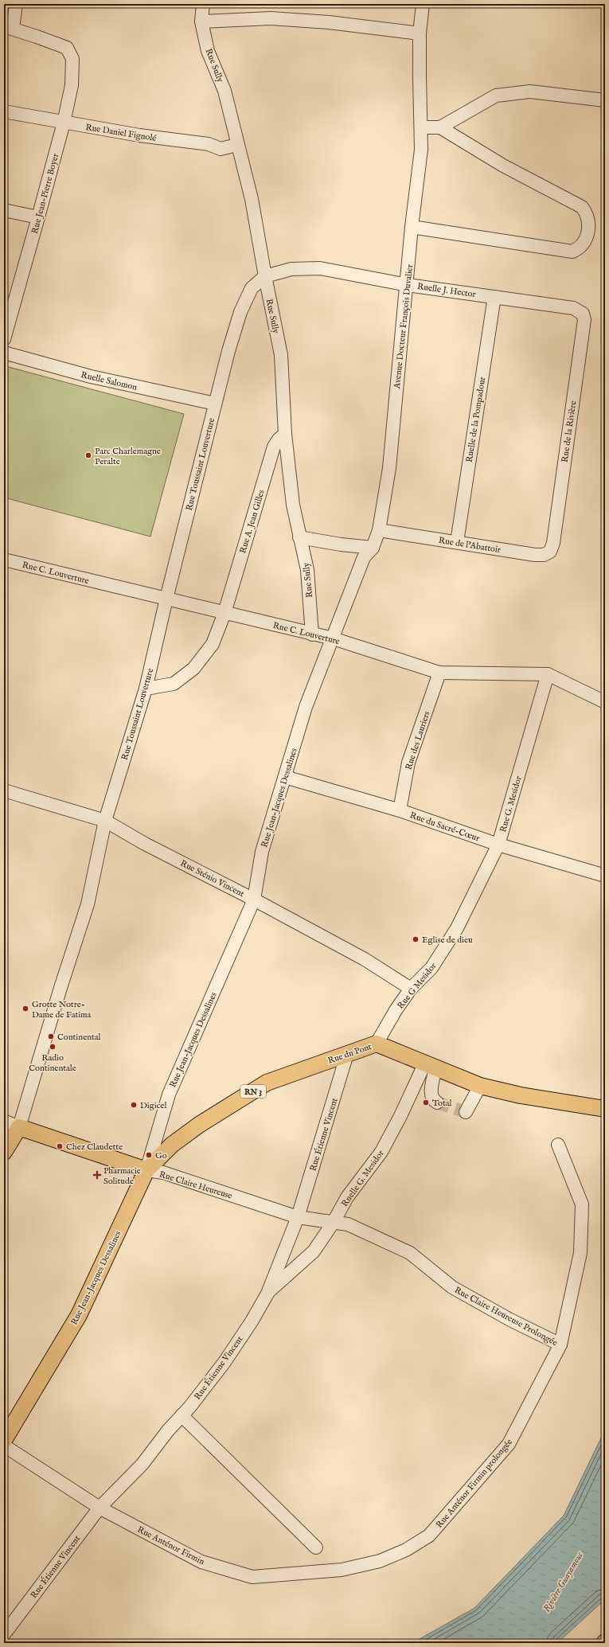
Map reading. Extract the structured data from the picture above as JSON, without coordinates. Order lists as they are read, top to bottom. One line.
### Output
{"streets":{"main road":["Rue Toussaint Louverture","Rue Jean-Jacques Dessalines","Rue du Pont","RN 3","Rue Claire Heureuse"],"street":["Rue Sully","Rue Daniel Fignolé","Rue Jean-Pierre Boyer","Ruelle J. Hector","Avenue Docteur François Duvalier","Ruelle Salomon","Ruelle de la Pompadour","Rue de la Rivière","Rue A. Jean Gilles","Rue de l'Abattoir","Rue C. Louverture","Rue des Lauriers","Rue G. Mesidor","Rue du Sacré-Cœur","Rue Sténio Vincent","Rue G Mesidor","Rue Étienne Vincent","Ruelle G. Mesidor","Rue Claire Heureuse Prolongée","Rue Anténor Firmin prolongée","Rue Anténor Firmin"]},"crossings":[["Rue Sully","Rue Daniel Fignolé"],["Rue Sully","Ruelle J. Hector"],["Rue Sully","Rue Toussaint Louverture"],["Rue Sully","Rue A. Jean Gilles"],["Rue Sully","Rue C. Louverture"],["Rue Daniel Fignolé","Rue Jean-Pierre Boyer"],["Ruelle J. Hector","Avenue Docteur François Duvalier"],["Ruelle J. Hector","Ruelle de la Pompadour"],["Ruelle J. Hector","Rue de la Rivière"],["Ruelle J. Hector","Rue Toussaint Louverture"],["Avenue Docteur François Duvalier","Rue de l'Abattoir"],["Avenue Docteur François Duvalier","Rue C. Louverture"],["Avenue Docteur François Duvalier","Rue Jean-Jacques Dessalines"],["Ruelle Salomon","Rue Toussaint Louverture"],["Ruelle de la Pompadour","Rue de l'Abattoir"],["Rue de la Rivière","Rue de l'Abattoir"],["Rue Toussaint Louverture","Rue A. Jean Gilles"],["Rue Toussaint Louverture","Rue C. Louverture"],["Rue Toussaint Louverture","Rue Sténio Vincent"],["Rue Toussaint Louverture","Rue Claire Heureuse"],["Rue A. Jean Gilles","Rue C. Louverture"],["Rue C. Louverture","Rue des Lauriers"],["Rue C. Louverture","Rue Jean-Jacques Dessalines"],["Rue C. Louverture","Rue G. Mesidor"],["Rue des Lauriers","Rue du Sacré-Cœur"],["Rue Jean-Jacques Dessalines","Rue du Sacré-Cœur"],["Rue Jean-Jacques Dessalines","Rue Sténio Vincent"],["Rue Jean-Jacques Dessalines","Rue du Pont"],["Rue Jean-Jacques Dessalines","Rue Claire Heureuse"],["Rue G. Mesidor","Rue du Sacré-Cœur"],["Rue G. Mesidor","Rue G Mesidor"],["Rue Sténio Vincent","Rue G Mesidor"],["Rue G Mesidor","Rue du Pont"],["Rue du Pont","Rue Étienne Vincent"],["Rue du Pont","Ruelle G. Mesidor"],["Rue du Pont","Rue Claire Heureuse"],["Rue Étienne Vincent","Ruelle G. Mesidor"],["Rue Étienne Vincent","Rue Claire Heureuse"],["Rue Étienne Vincent","Rue Claire Heureuse Prolongée"],["Rue Étienne Vincent","Rue Anténor Firmin"],["Ruelle G. Mesidor","Rue Claire Heureuse Prolongée"],["Rue Claire Heureuse","Rue Claire Heureuse Prolongée"],["Rue Claire Heureuse Prolongée","Rue Anténor Firmin prolongée"],["Rue Anténor Firmin prolongée","Rue Anténor Firmin"]],"water":["Rivière Guayamouc"],"places":{"other":["Parc Charlemagne Peralte","Eglise de dieu","Grotte Notre- Dame de Fatima","Continental","Radio Continentale","Total","Digicel","Chez Claudette","Go"],"health":["Pharmacie Solitude"]}}
